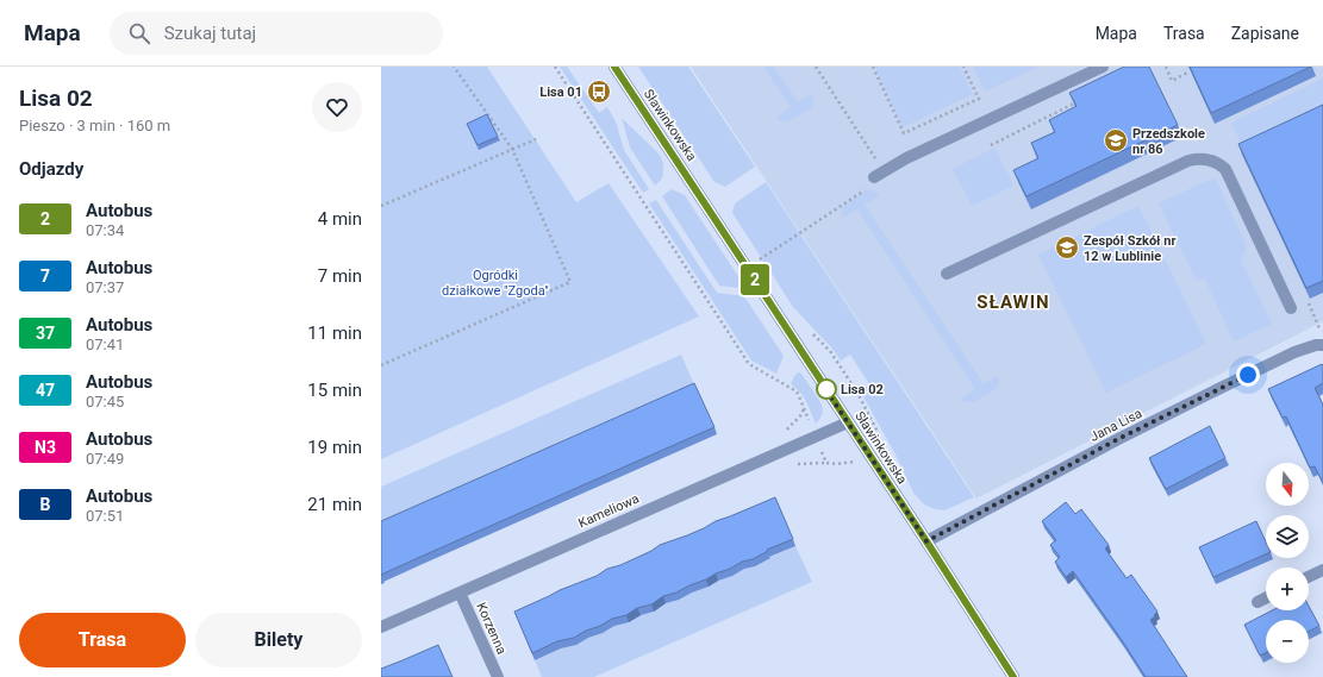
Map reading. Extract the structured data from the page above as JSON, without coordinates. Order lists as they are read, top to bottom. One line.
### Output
{"streets":{"street":["Sławinkowska","Jana Lisa","Kameliowa","Korzenna"]},"crossings":[["Sławinkowska","Jana Lisa"],["Sławinkowska","Kameliowa"],["Kameliowa","Korzenna"]],"districts":["SŁAWIN"],"parks":["Ogródki działkowe \"Zgoda\""],"places":{"bus stop":["Lisa 01"],"school or university":["Przedszkole nr 86","Zespół Szkół nr 12 w Lublinie"],"other":["Lisa 02"]},"lines":["bus line 2"],"north":"bottom","page":{"header":"Mapa","search":"Szukaj tutaj","nav":["Mapa","Trasa","Zapisane"],"heading":[["Lisa 02","Pieszo · 3 min · 160 m"],"Odjazdy"],"on_map":"2","list":[{"mark":"2","name":"Autobus","note":"07:34","value":"4 min"},{"mark":"7","name":"Autobus","note":"07:37","value":"7 min"},{"mark":"37","name":"Autobus","note":"07:41","value":"11 min"},{"mark":"47","name":"Autobus","note":"07:45","value":"15 min"},{"mark":"N3","name":"Autobus","note":"07:49","value":"19 min"},{"mark":"B","name":"Autobus","note":"07:51","value":"21 min"}],"map_buttons":["+","−"],"buttons":["Trasa","Bilety"]}}
